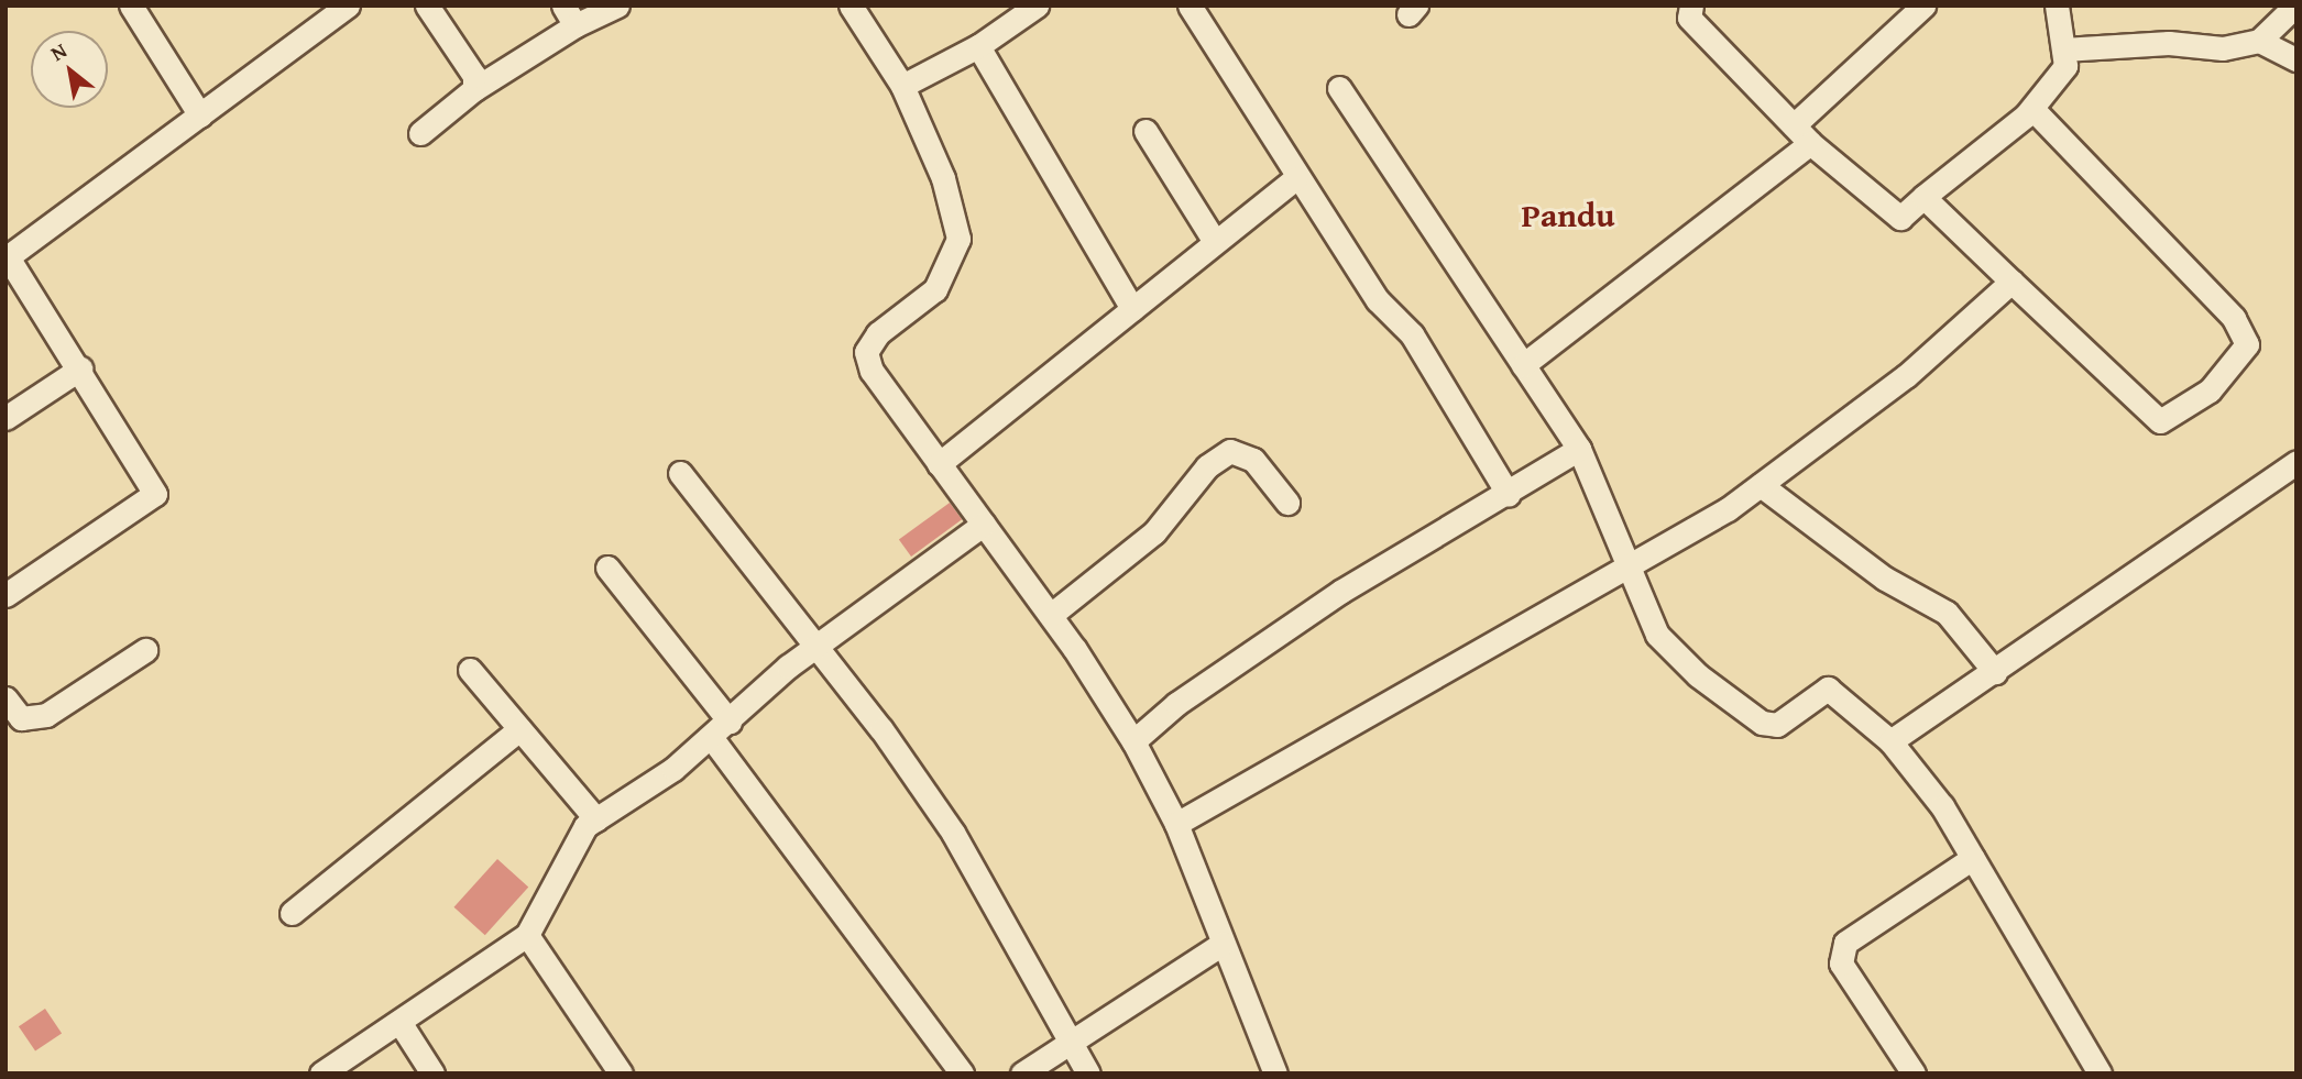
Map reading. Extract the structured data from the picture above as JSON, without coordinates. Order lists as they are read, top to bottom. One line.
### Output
{"districts":["Pandu"],"north":"top left"}
